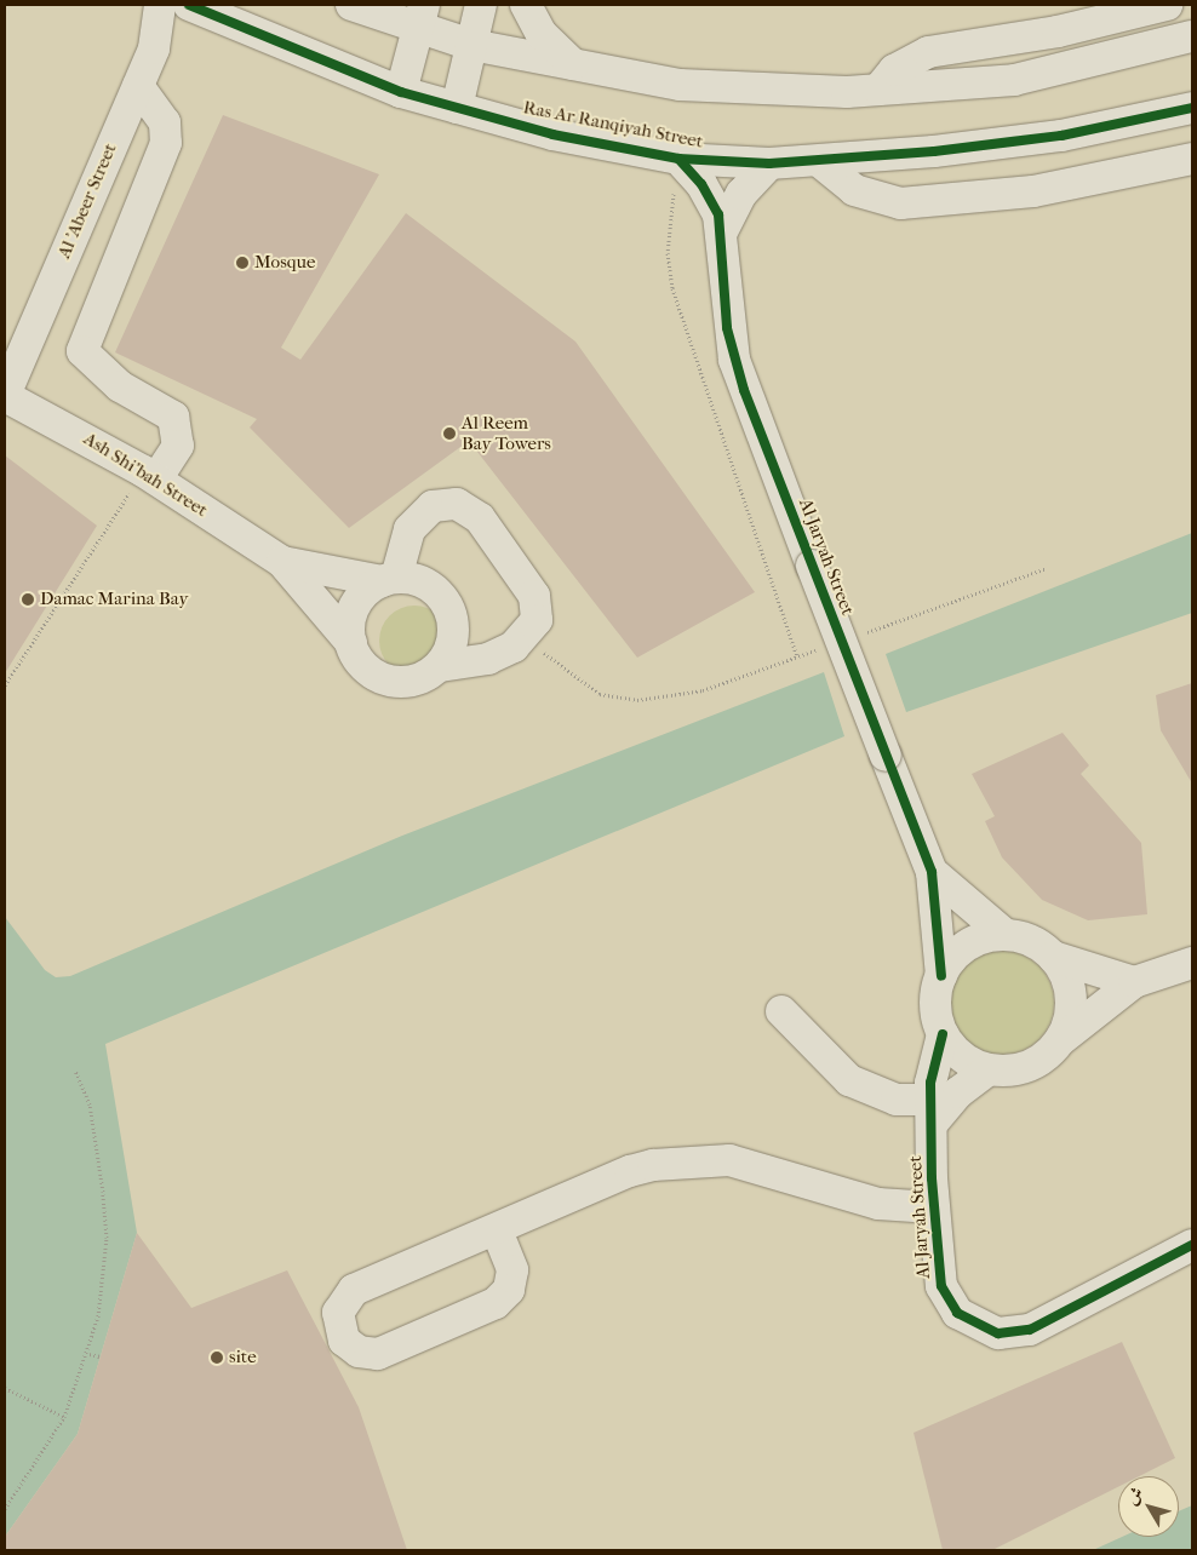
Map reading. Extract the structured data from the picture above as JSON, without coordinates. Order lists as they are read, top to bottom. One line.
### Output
{"streets":{"street":["Ras Ar Ranqiyah Street","Al 'Abeer Street","Ash Shi'bah Street","Al Jaryah Street"]},"crossings":[["Ras Ar Ranqiyah Street","Al Jaryah Street"],["Al 'Abeer Street","Ash Shi'bah Street"]],"places":["Mosque","Al Reem Bay Towers","Damac Marina Bay","site"],"north":"top left"}
